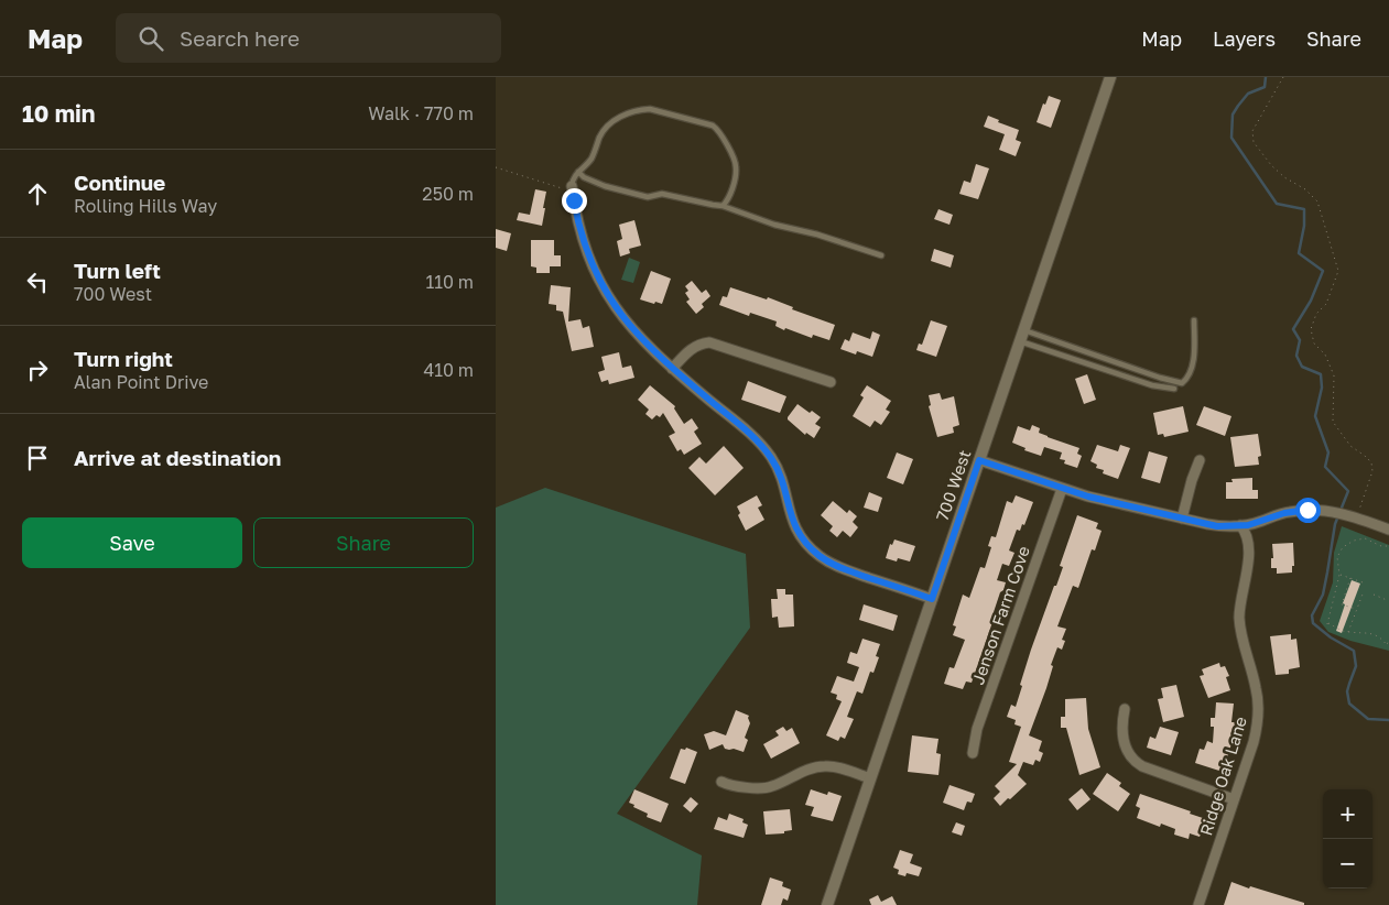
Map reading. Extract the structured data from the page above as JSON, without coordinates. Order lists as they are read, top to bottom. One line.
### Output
{"streets":{"street":["700 West","Jenson Farm Cove","Ridge Oak Lane"]},"page":{"header":"Map","search":"Search here","nav":["Map","Layers","Share"],"heading":["10 min","Walk · 770 m"],"list":[["Continue","Rolling Hills Way","250 m"],["Turn left","700 West","110 m"],["Turn right","Alan Point Drive","410 m"],"Arrive at destination"],"buttons":["Save","Share"],"map_buttons":["+","−"]}}
